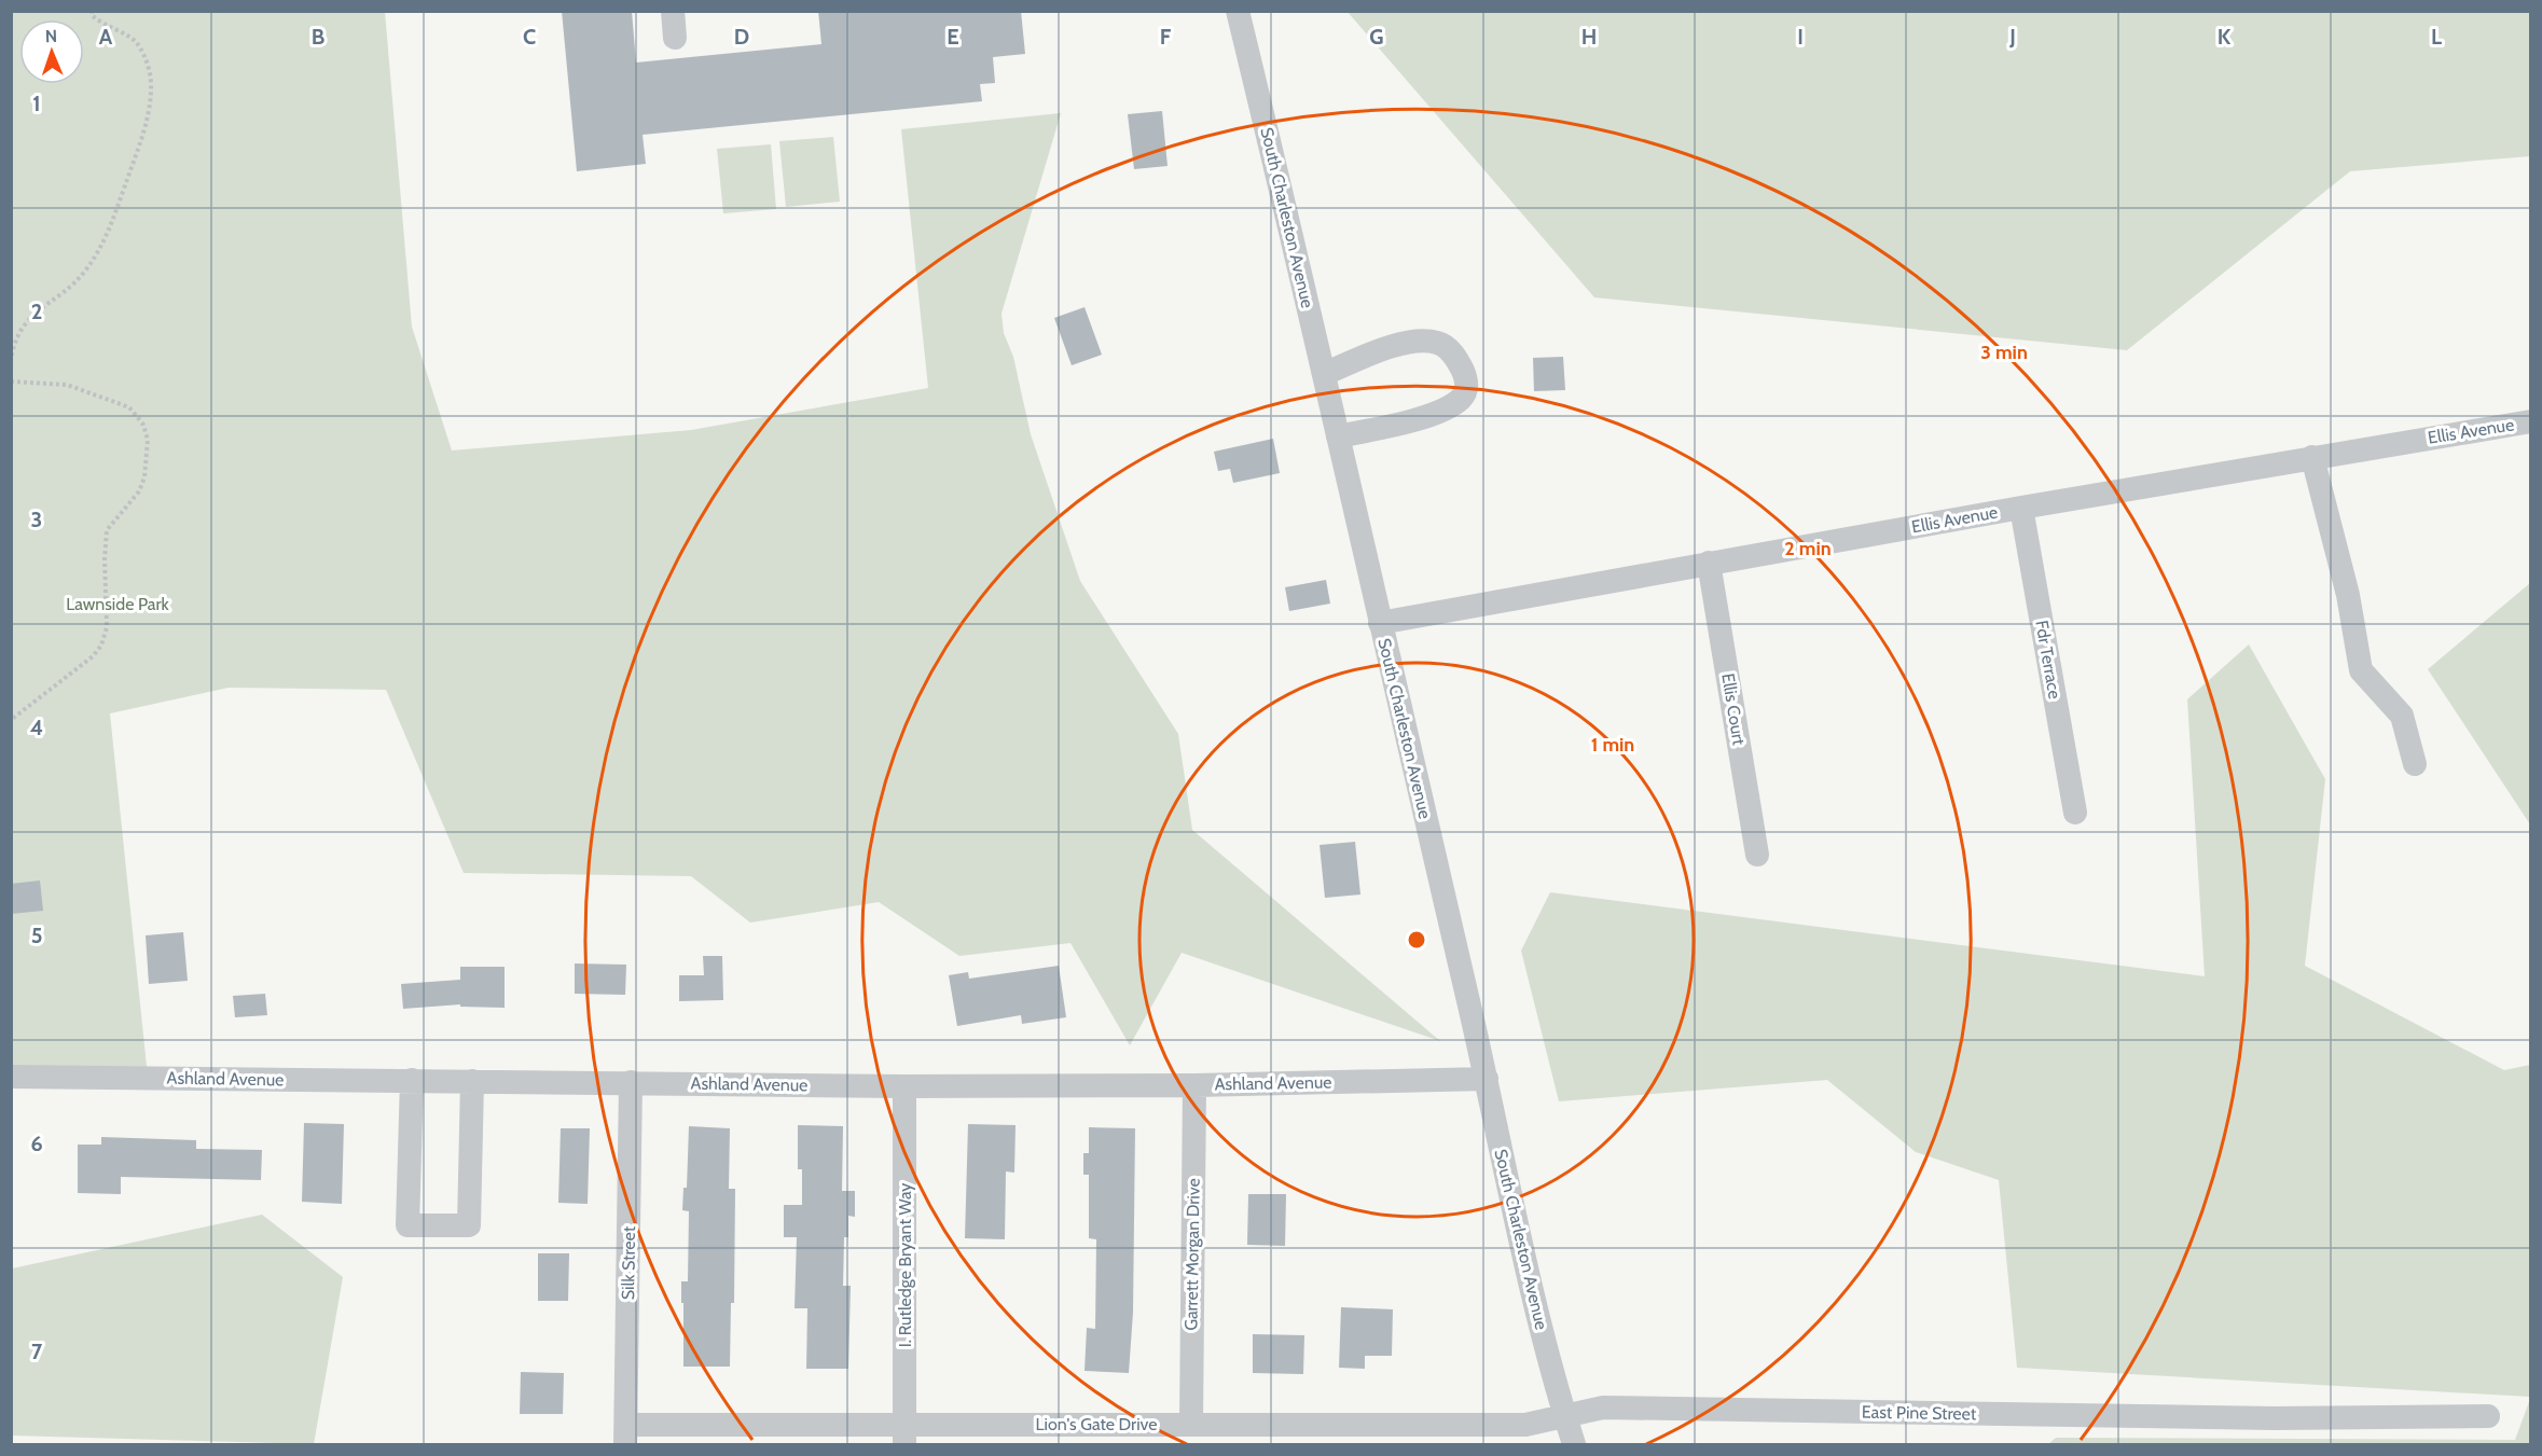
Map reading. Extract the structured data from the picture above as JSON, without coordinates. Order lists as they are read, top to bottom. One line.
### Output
{"streets":{"street":["South Charleston Avenue","Ellis Avenue","Fdr Terrace","Ellis Court","Ashland Avenue","Garrett Morgan Drive","Silk Street","I. Rutledge Bryant Way","East Pine Street","Lion's Gate Drive"]},"crossings":[["South Charleston Avenue","Ellis Avenue"],["South Charleston Avenue","Ashland Avenue"],["South Charleston Avenue","East Pine Street"],["South Charleston Avenue","Lion's Gate Drive"],["Ellis Avenue","Fdr Terrace"],["Ellis Avenue","Ellis Court"],["Ashland Avenue","Garrett Morgan Drive"],["Ashland Avenue","Silk Street"],["Ashland Avenue","I. Rutledge Bryant Way"],["Garrett Morgan Drive","Lion's Gate Drive"],["Silk Street","Lion's Gate Drive"],["I. Rutledge Bryant Way","Lion's Gate Drive"],["East Pine Street","Lion's Gate Drive"]],"parks":["Lawnside Park"],"north":"top","grid":{"columns":["A","B","C","D","E","F","G","H","I","J","K","L"],"rows":["1","2","3","4","5","6","7"]},"rings":["3 min","2 min","1 min"]}
